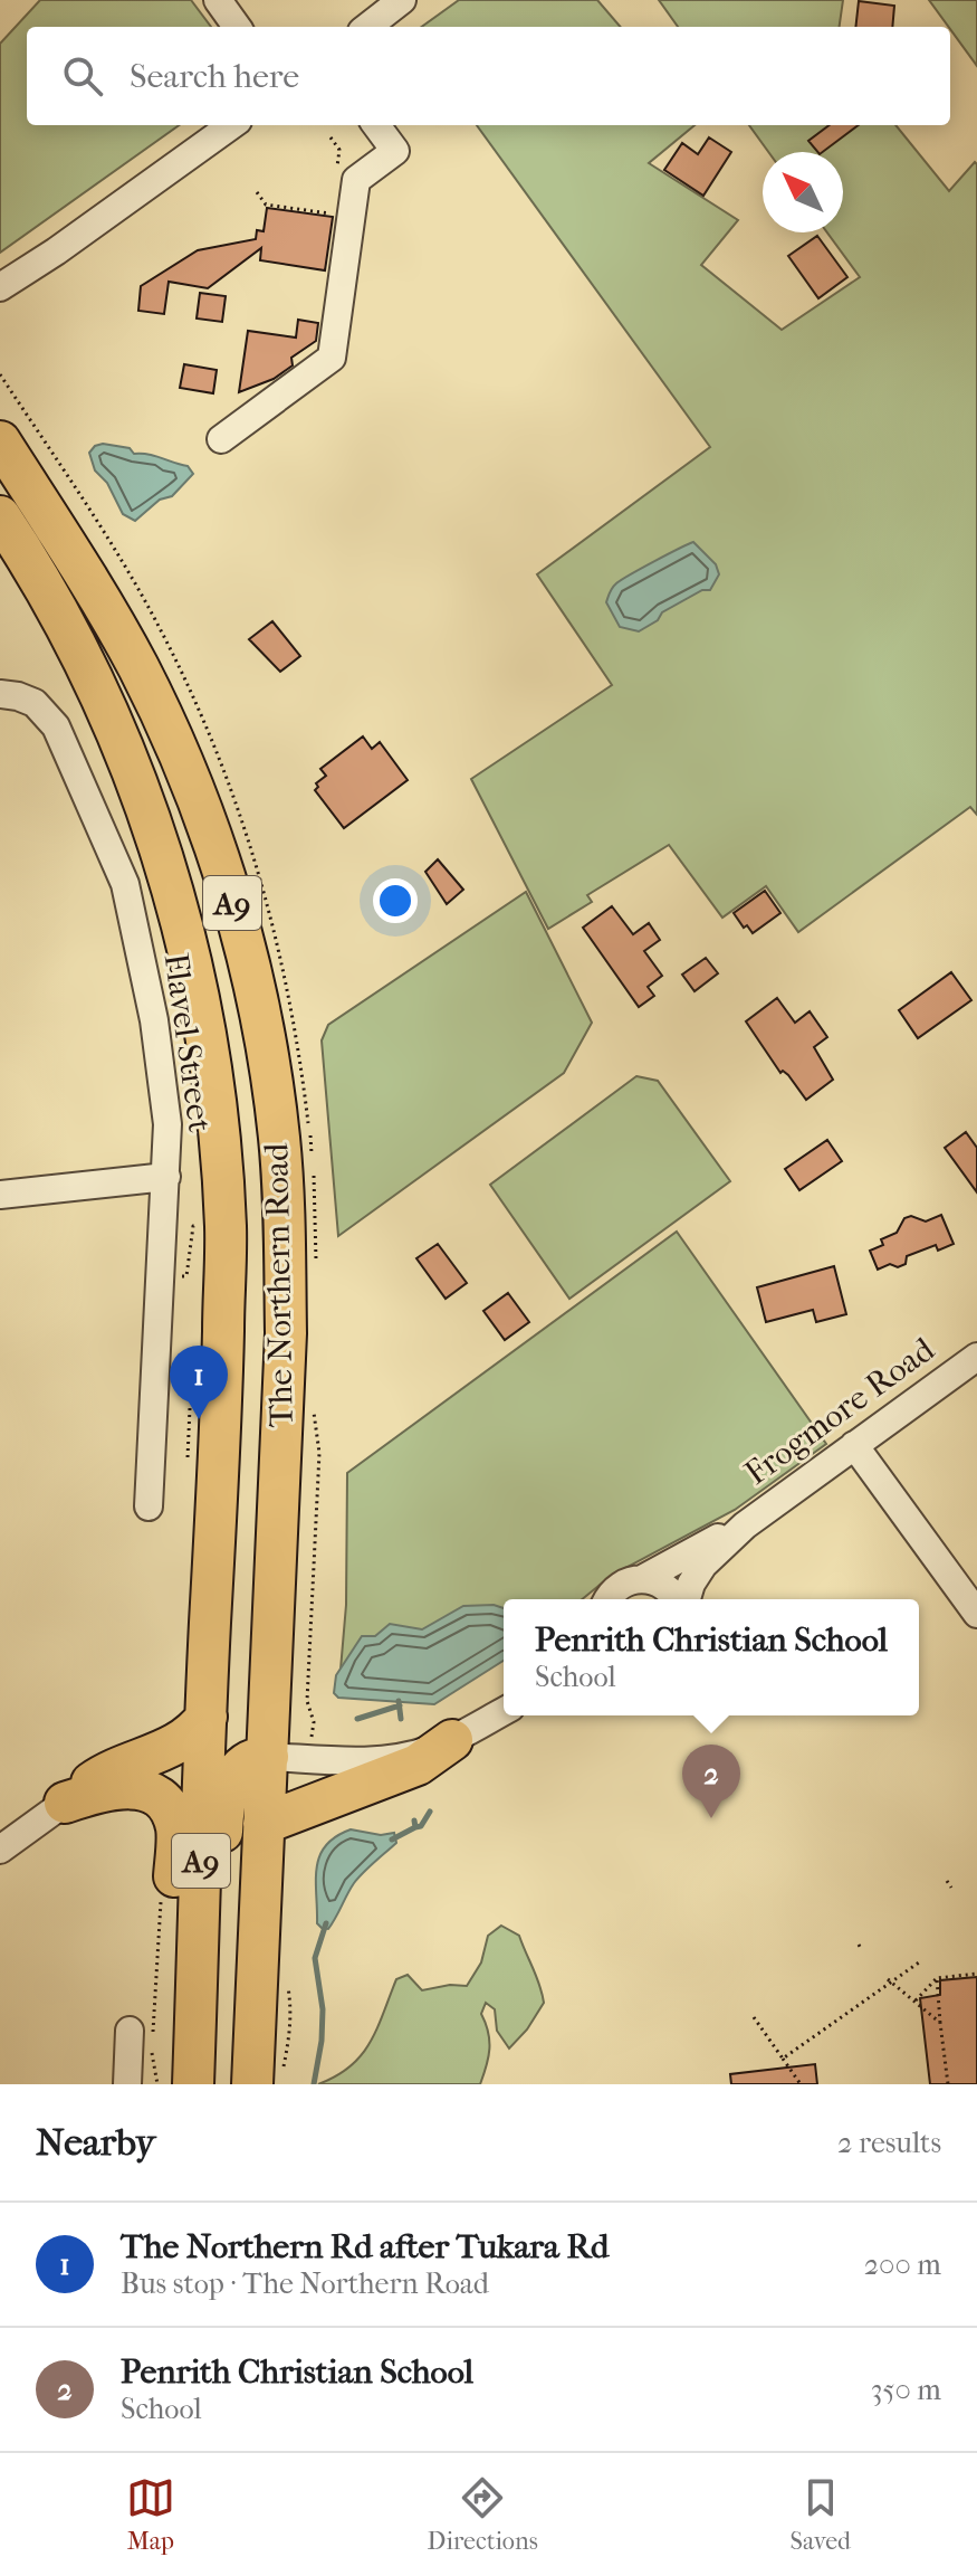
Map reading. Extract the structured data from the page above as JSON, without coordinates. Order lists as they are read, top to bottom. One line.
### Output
{"streets":{"highway":["A9","The Northern Road"],"street":["Flavel Street","Frogmore Road"]},"north":"top left","page":{"search":"Search here","pins":["1","2"],"popup":["Penrith Christian School","School"],"heading":["Nearby","2 results"],"list":[{"mark":"1","name":"The Northern Rd after Tukara Rd","note":"Bus stop · The Northern Road","value":"200 m"},{"mark":"2","name":"Penrith Christian School","note":"School","value":"350 m"}],"nav":["Map","Directions","Saved"]}}
